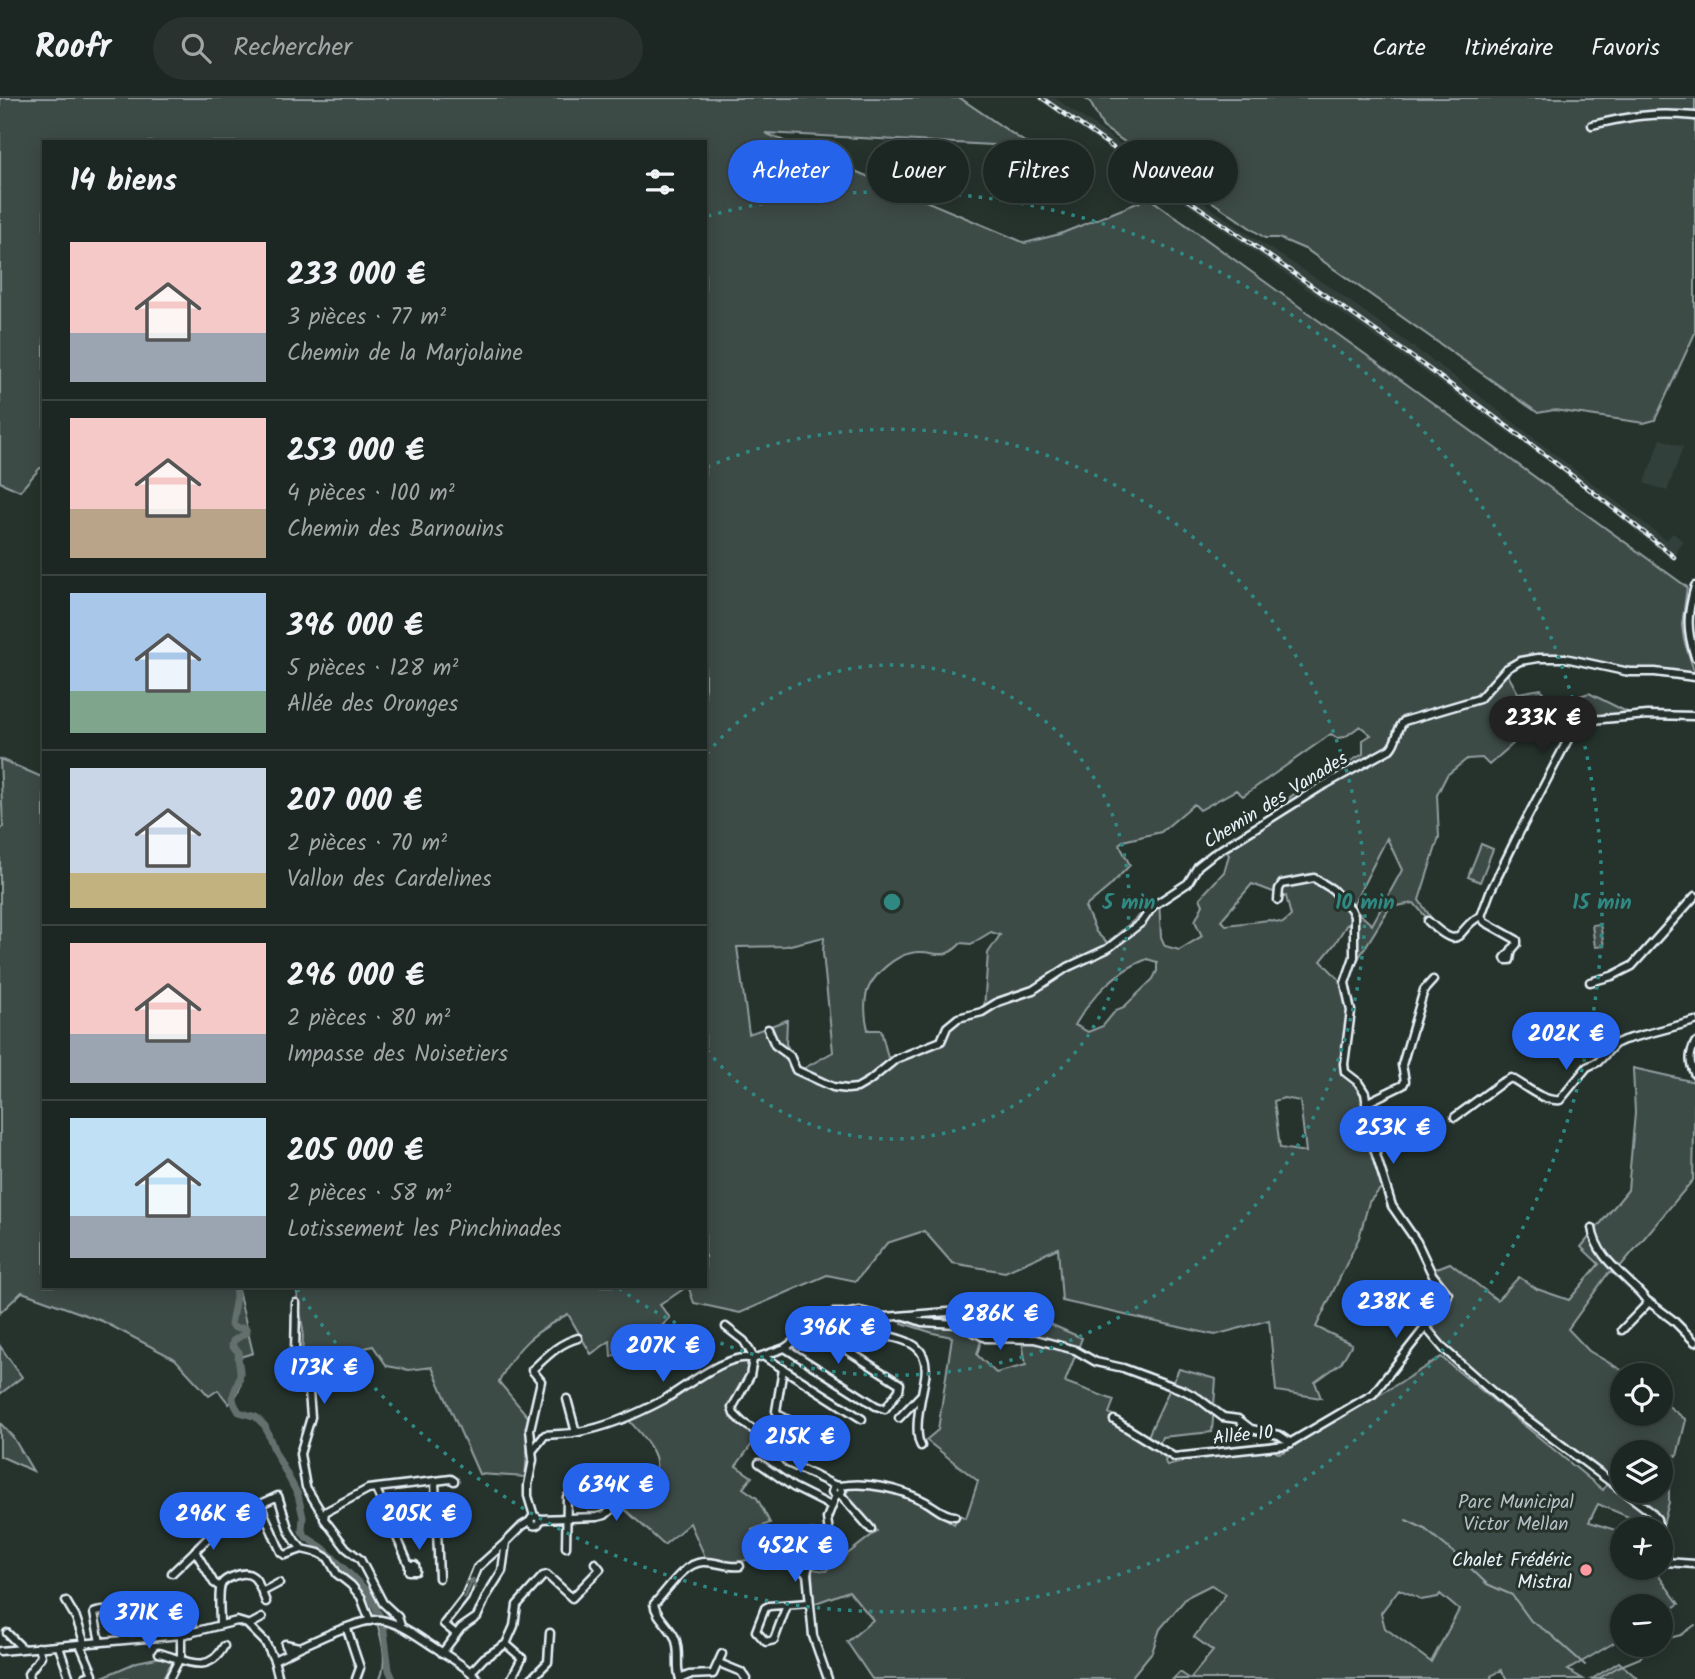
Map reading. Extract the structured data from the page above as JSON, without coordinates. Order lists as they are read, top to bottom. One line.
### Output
{"streets":{"street":["Chemin des Vanades","Allée 10"]},"parks":["Parc Municipal Victor Mellan"],"places":["Chalet Frédéric Mistral"],"page":{"header":"Roofr","search":"Rechercher","nav":["Carte","Itinéraire","Favoris"],"chip":["Acheter","Louer","Filtres","Nouveau"],"heading":"14 biens","list":[{"name":"233 000 €","note":"3 pièces · 77 m² · Chemin de la Marjolaine"},{"name":"253 000 €","note":"4 pièces · 100 m² · Chemin des Barnouins"},{"name":"396 000 €","note":"5 pièces · 128 m² · Allée des Oronges"},{"name":"207 000 €","note":"2 pièces · 70 m² · Vallon des Cardelines"},{"name":"296 000 €","note":"2 pièces · 80 m² · Impasse des Noisetiers"},{"name":"205 000 €","note":"2 pièces · 58 m² · Lotissement les Pinchinades"}],"price":["233K €","202K €","253K €","238K €","286K €","396K €","207K €","173K €","215K €","634K €","296K €","205K €","452K €","371K €"],"map_buttons":["+","−"]},"rings":["5 min","10 min","15 min"]}
